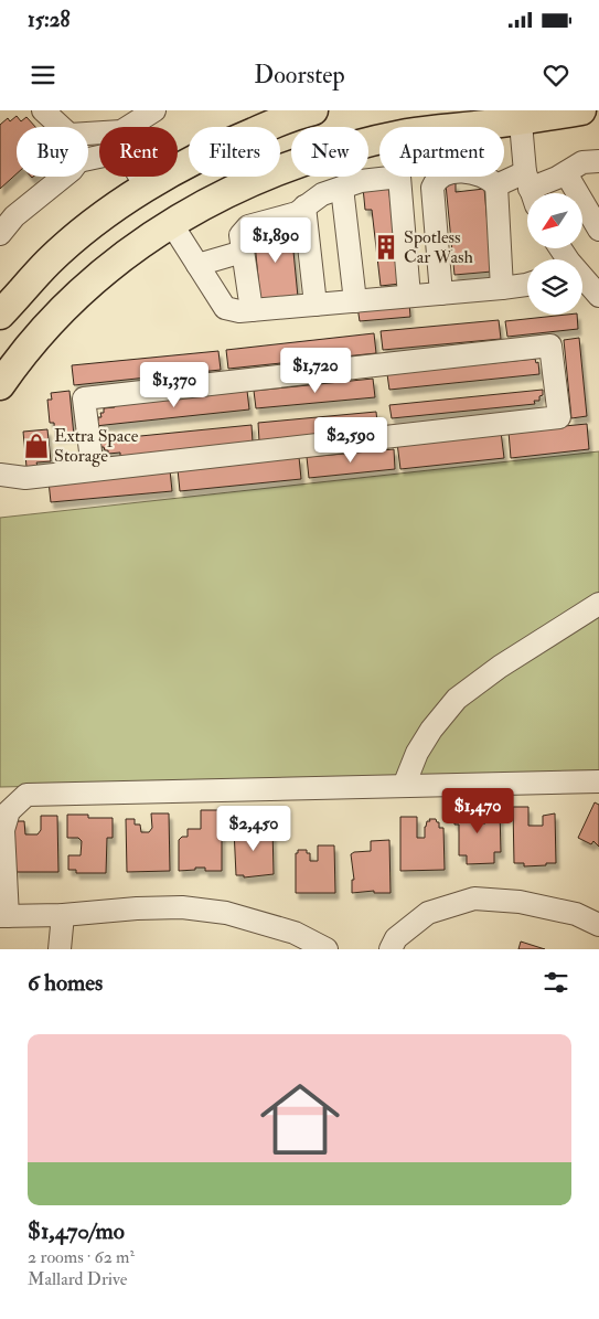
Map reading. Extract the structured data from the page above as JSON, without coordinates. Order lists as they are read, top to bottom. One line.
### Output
{"places":{"building":["Spotless Car Wash"],"shop":["Extra Space Storage"]},"north":"bottom left","page":{"status":"15:28","header":"Doorstep","chip":["Buy","Rent","Filters","New","Apartment"],"price":["$1,890","$1,720","$1,370","$2,590","$1,470","$2,450"],"heading":"6 homes","list":[{"name":"$1,470/mo","note":"2 rooms · 62 m² · Mallard Drive"}]}}
